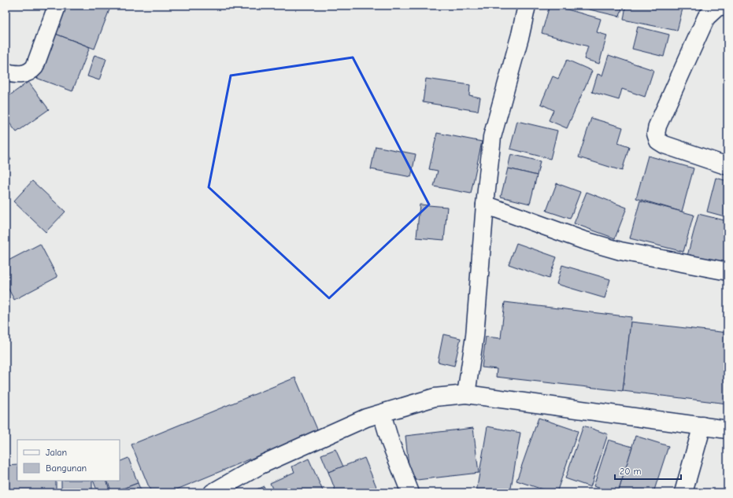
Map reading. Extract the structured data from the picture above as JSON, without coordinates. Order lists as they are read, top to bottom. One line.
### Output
{"legend":["Jalan","Bangunan"],"scale_bar":"20 m"}
